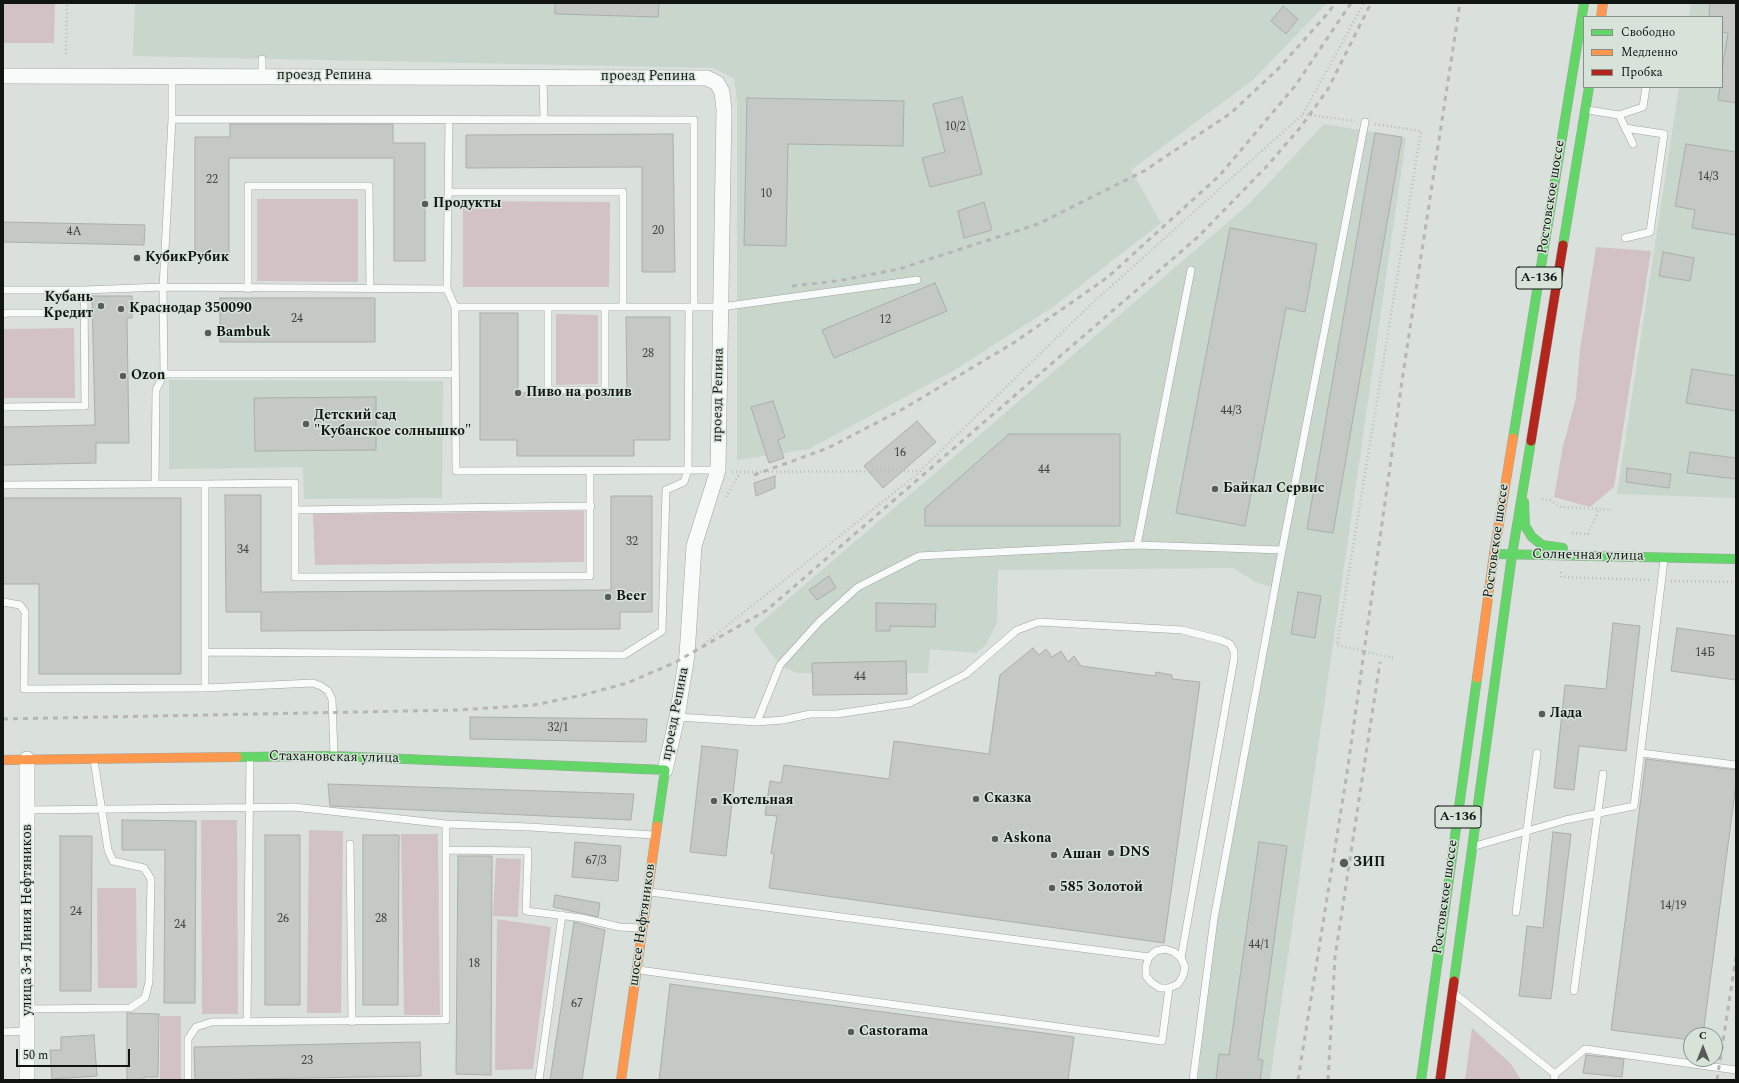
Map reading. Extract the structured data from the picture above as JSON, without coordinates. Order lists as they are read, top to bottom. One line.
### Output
{"streets":{"main road":["Ростовское шоссе","А-136","Солнечная улица","Стахановская улица","шоссе Нефтяников"],"street":["проезд Репина","улица 3-я Линия Нефтяников"]},"crossings":[["проезд Репина","Стахановская улица"],["проезд Репина","шоссе Нефтяников"],["Ростовское шоссе","Солнечная улица"],["Стахановская улица","улица 3-я Линия Нефтяников"],["Стахановская улица","шоссе Нефтяников"]],"places":["Продукты","КубикРубик","Кубань Кредит","Краснодар 350090","Bambuk","Ozon","Пиво на розлив","Детский сад \"Кубанское солнышко\"","Байкал Сервис","Beer","Лада","Сказка","Котельная","Askona","DNS","Ашан","ЗИП","585 Золотой","Castorama"],"house_numbers":["10/2","14/3","22","10","20","4А","24","12","28","44/3","16","44","32","34","14Б","44","32/1","67/3","14/19","24","26","28","24","44/1","18","67","23"],"legend":["Свободно","Медленно","Пробка"],"scale_bar":"50 m","north":"top"}
